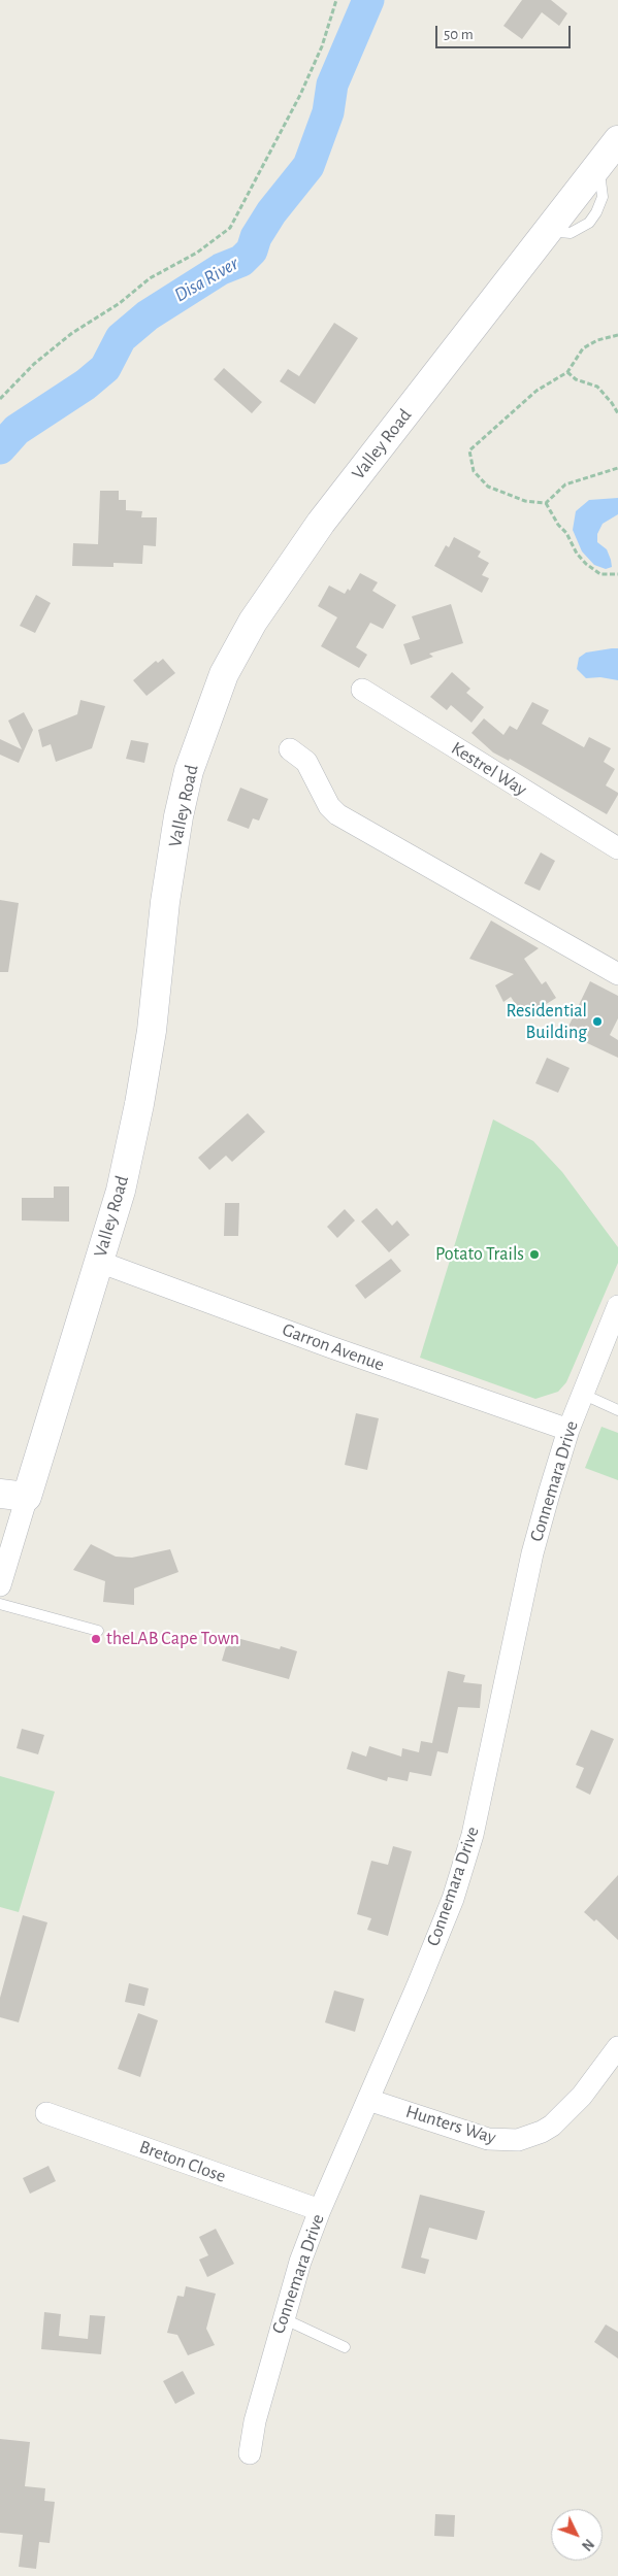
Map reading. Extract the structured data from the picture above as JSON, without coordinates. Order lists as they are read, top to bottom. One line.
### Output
{"streets":{"street":["Valley Road","Kestrel Way","Garron Avenue","Connemara Drive","Hunters Way","Breton Close"]},"crossings":[["Valley Road","Garron Avenue"],["Garron Avenue","Connemara Drive"],["Connemara Drive","Hunters Way"],["Connemara Drive","Breton Close"]],"water":["Disa River"],"places":["Residential Building","Potato Trails","theLAB Cape Town"],"scale_bar":"50 m","north":"bottom right"}
